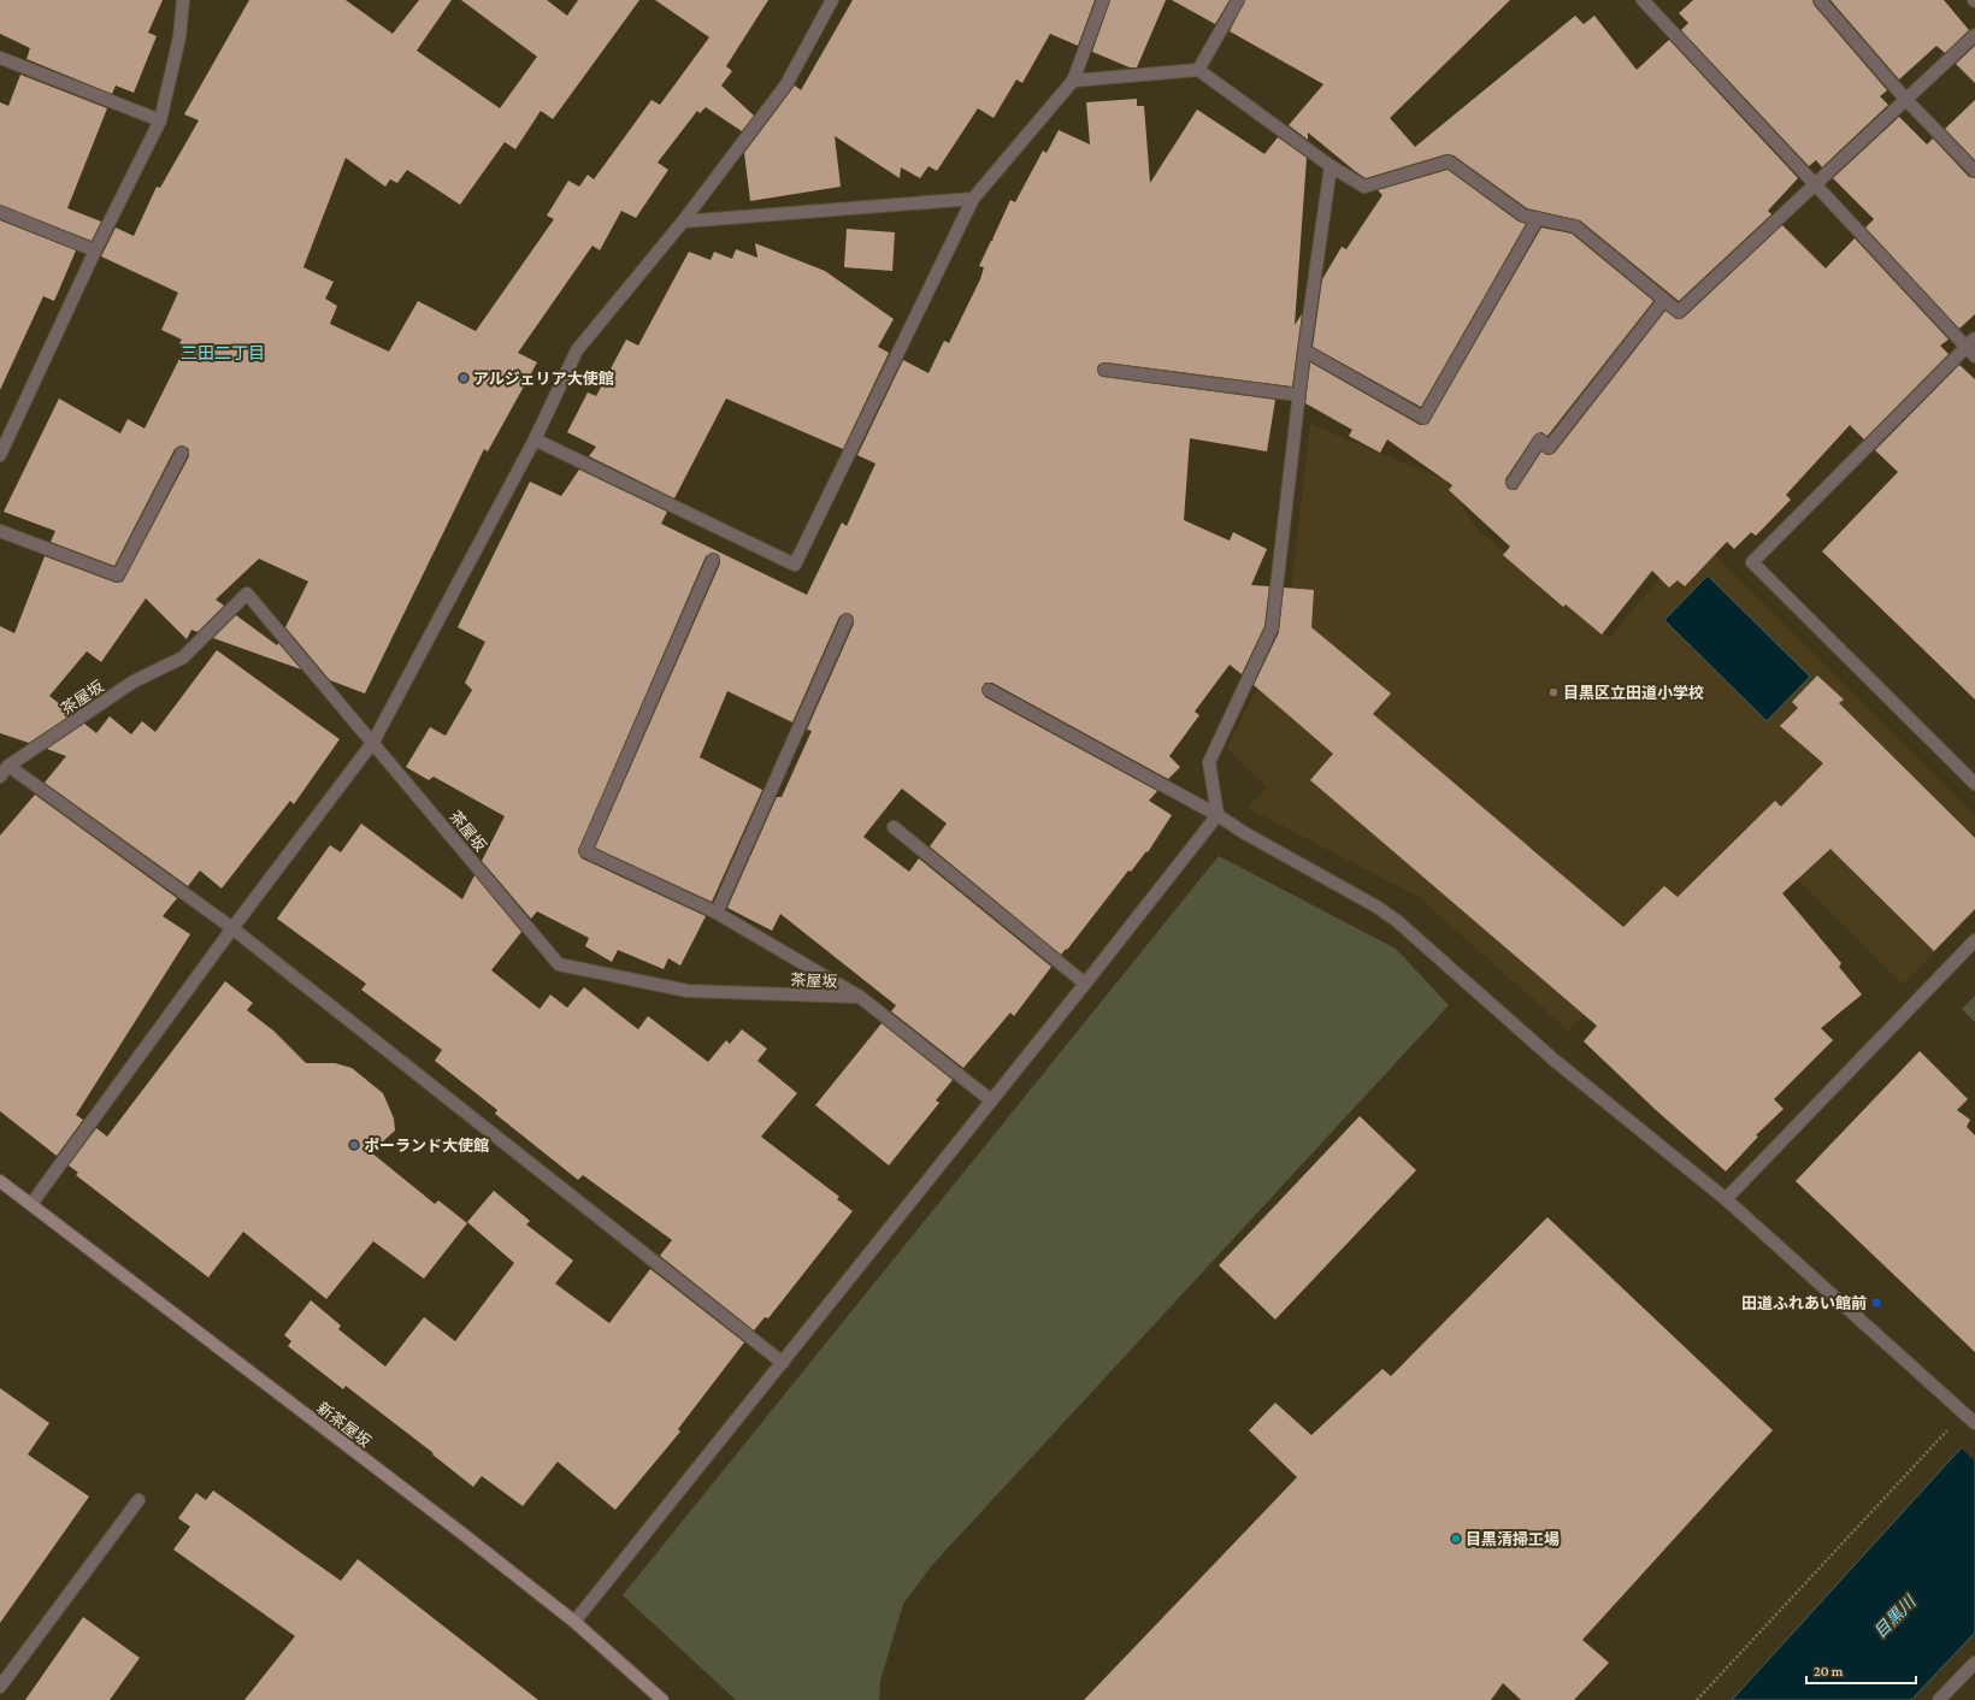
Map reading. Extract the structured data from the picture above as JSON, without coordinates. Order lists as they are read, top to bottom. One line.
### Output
{"streets":{"street":["茶屋坂","新茶屋坂"]},"districts":["三田二丁目"],"water":["目黒川"],"places":{"other":["アルジェリア大使館","目黒区立田道小学校","ポーランド大使館","目黒清掃工場"],"transit":["田道ふれあい館前"]},"scale_bar":"20 m"}
